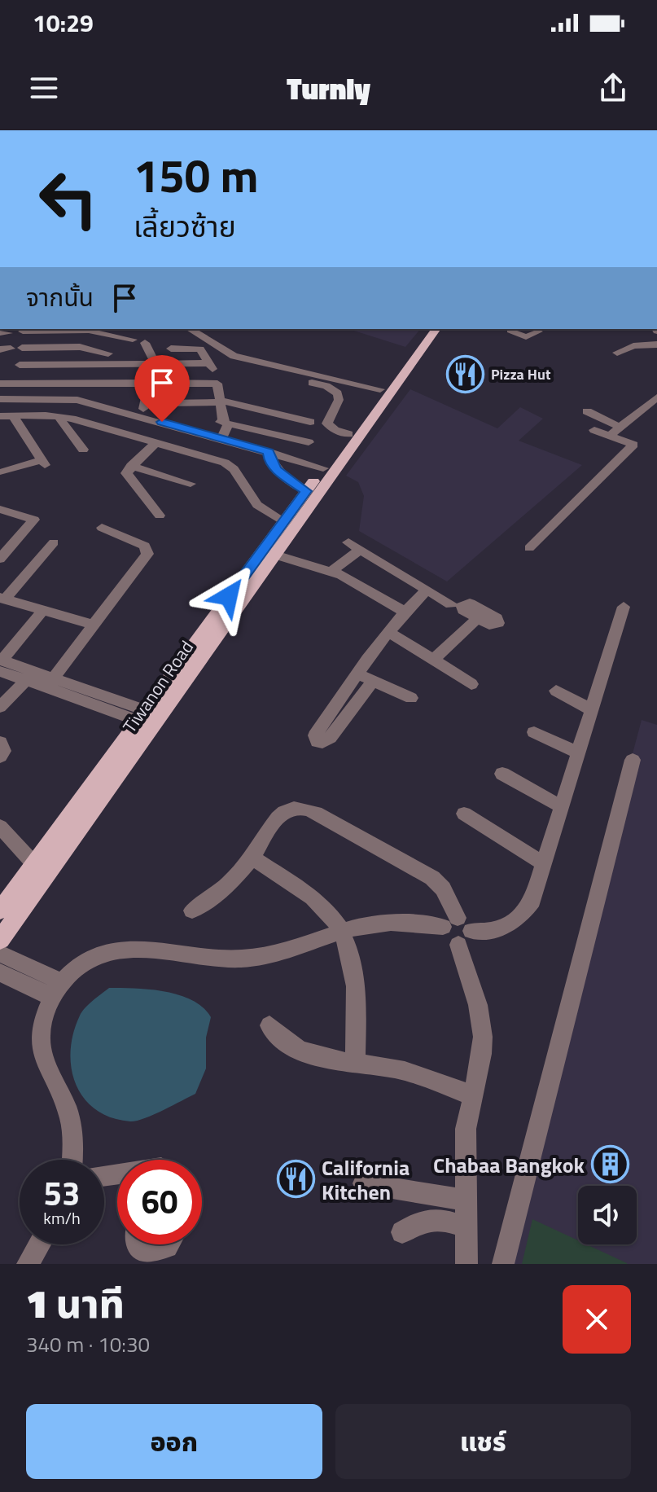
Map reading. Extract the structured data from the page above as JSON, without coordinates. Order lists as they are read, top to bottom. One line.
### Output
{"streets":{"main road":["Tiwanon Road"]},"places":{"restaurant":["Pizza Hut","California Kitchen"],"building":["Chabaa Bangkok"]},"page":{"status":"10:29","header":"Turnly","turn":["150 m","เลี้ยวซ้าย"],"then":"จากนั้น","speed":"53 km/h","limit":"60","heading":["1 นาที","340 m · 10:30"],"buttons":["ออก","แชร์"]}}
